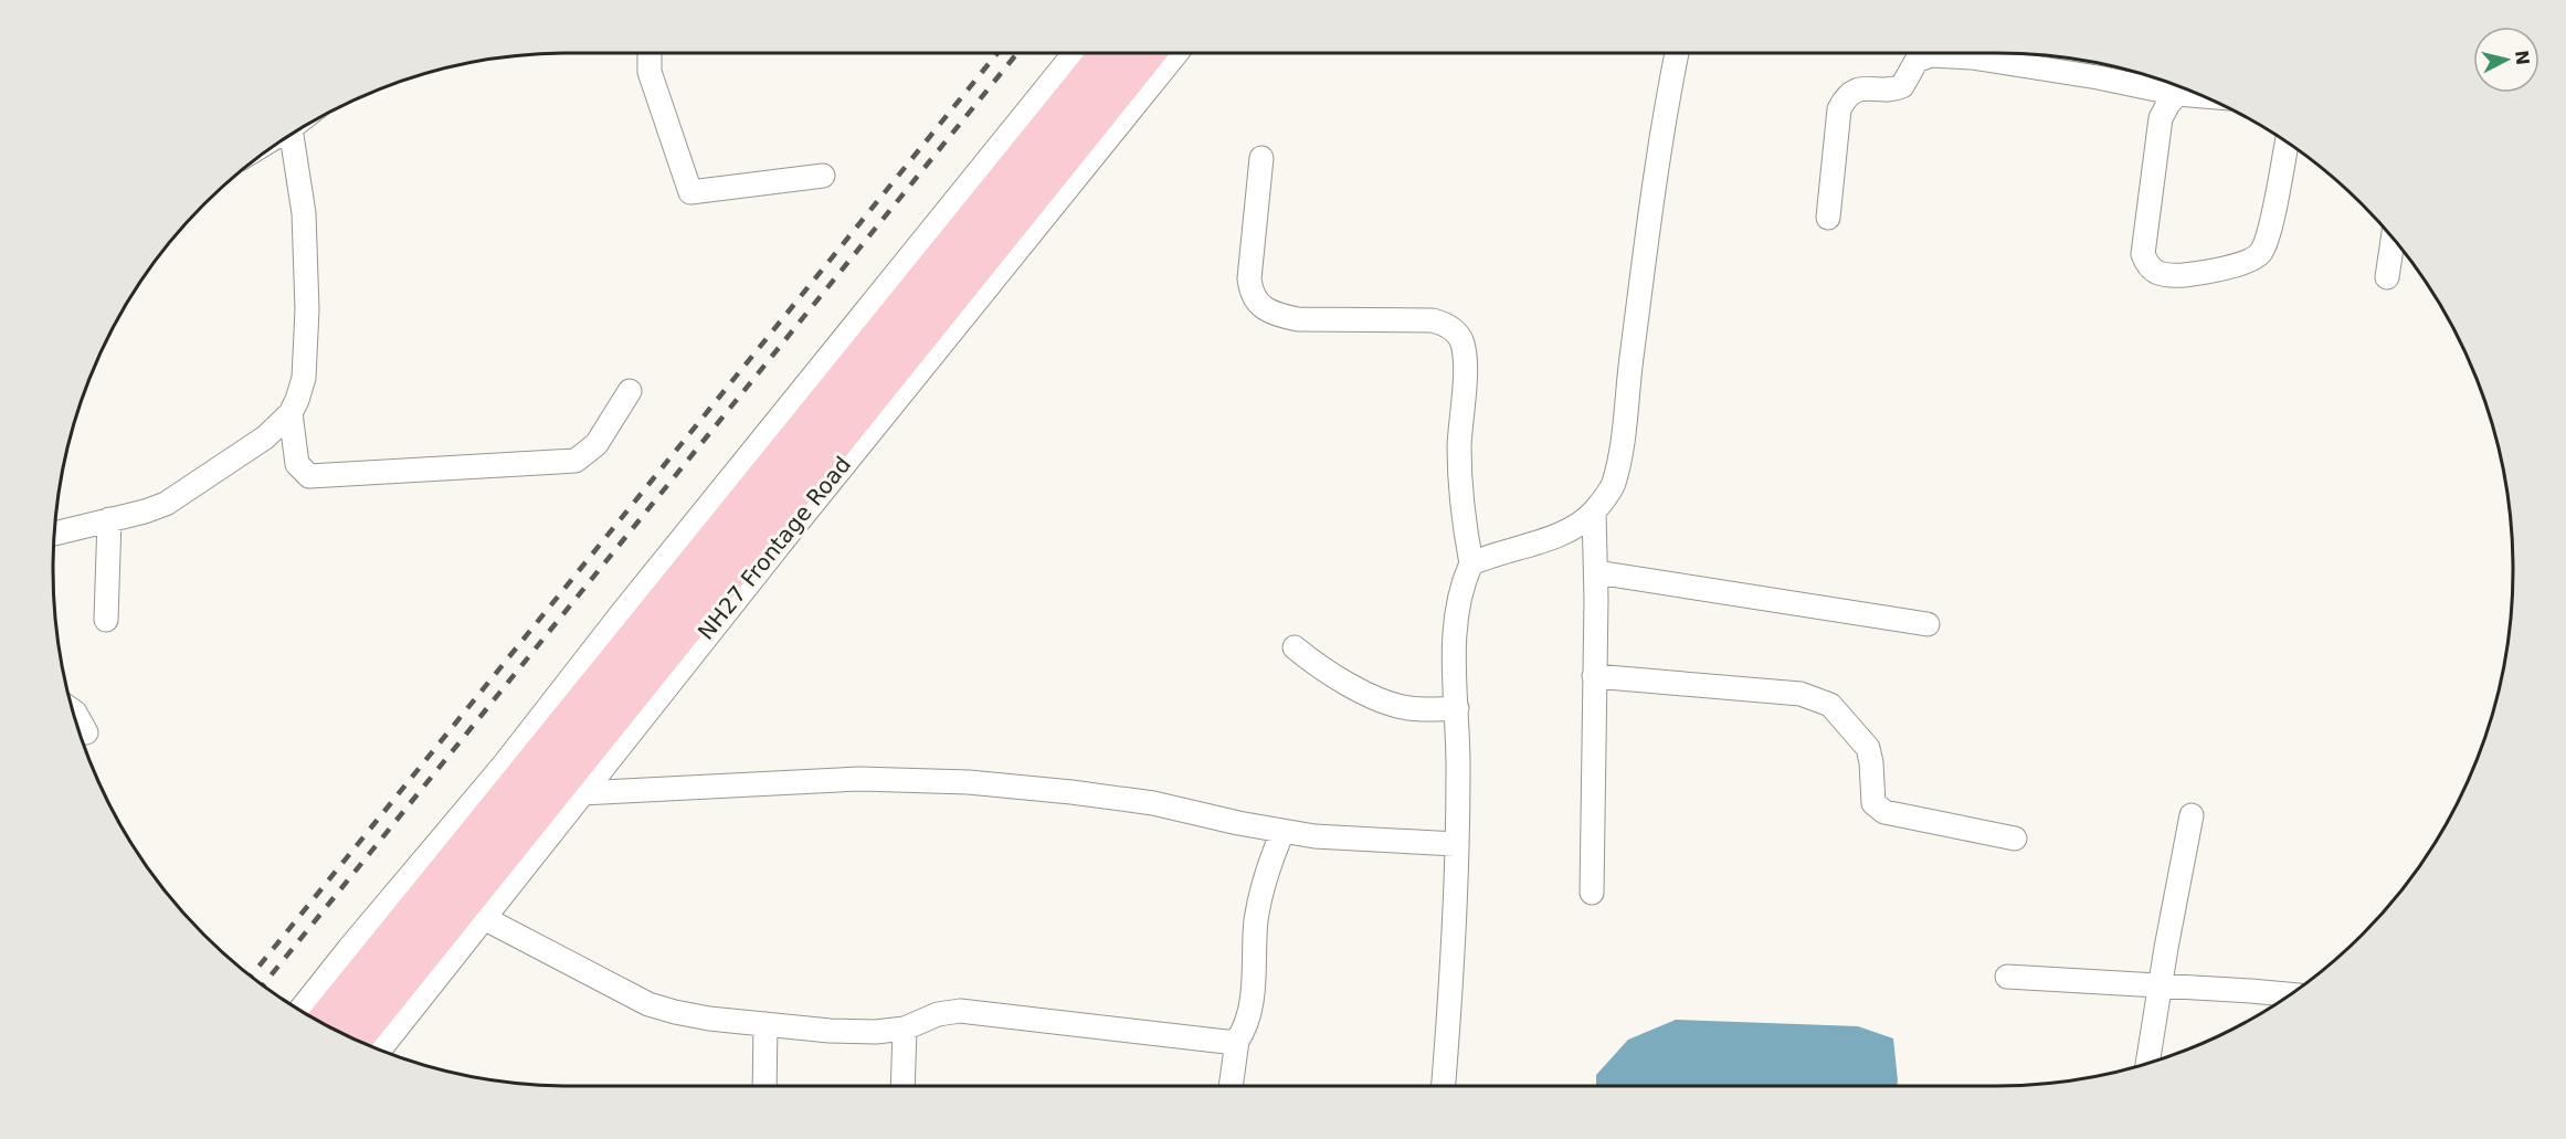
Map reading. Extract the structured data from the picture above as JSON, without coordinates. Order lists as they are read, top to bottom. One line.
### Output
{"streets":{"street":["NH27 Frontage Road"]},"north":"right"}
